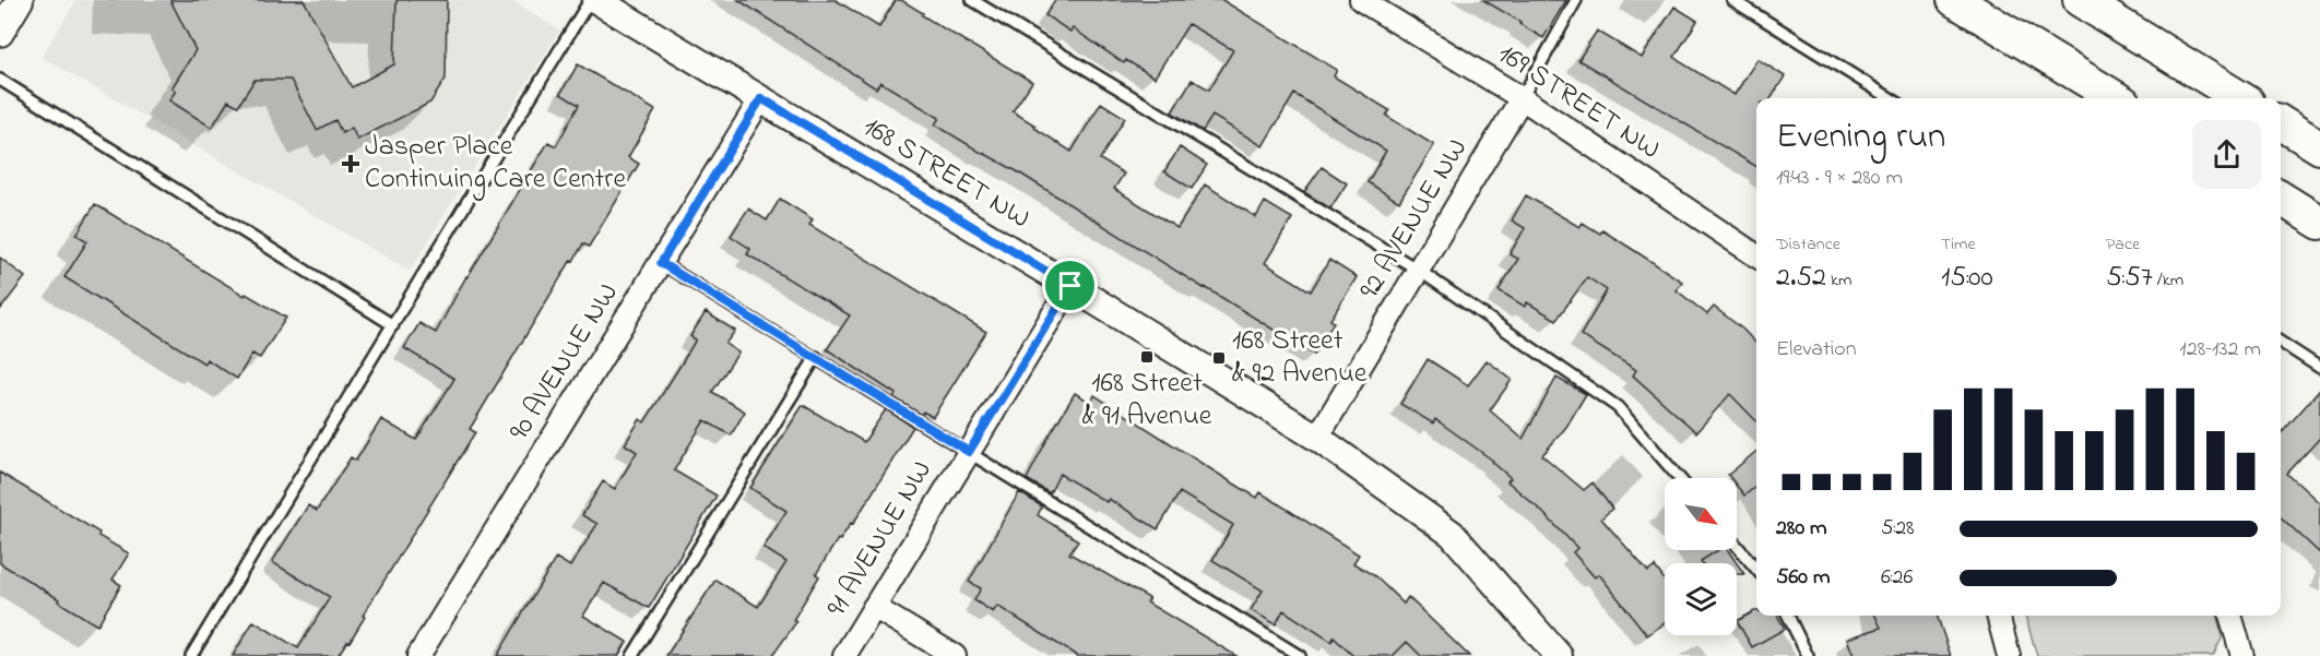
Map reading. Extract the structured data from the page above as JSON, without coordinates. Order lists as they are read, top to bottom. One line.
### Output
{"streets":{"street":["169 STREET NW","168 STREET NW","92 AVENUE NW","90 AVENUE NW","91 AVENUE NW"]},"crossings":[["169 STREET NW","92 AVENUE NW"],["168 STREET NW","92 AVENUE NW"],["168 STREET NW","90 AVENUE NW"],["168 STREET NW","91 AVENUE NW"]],"places":{"health":["Jasper Place Continuing Care Centre"],"transit":["168 Street & 91 Avenue","168 Street & 92 Avenue"]},"north":"bottom right","page":{"heading":["Evening run","19:43 · 9 × 280 m"],"stats":[["Distance","2.52 km"],["Time","15:00"],["Pace","5:57 /km"]],"chart":["Elevation","128–132 m"],"list":[{"name":"280 m","note":"5:28"},{"name":"560 m","note":"6:26"}]}}
